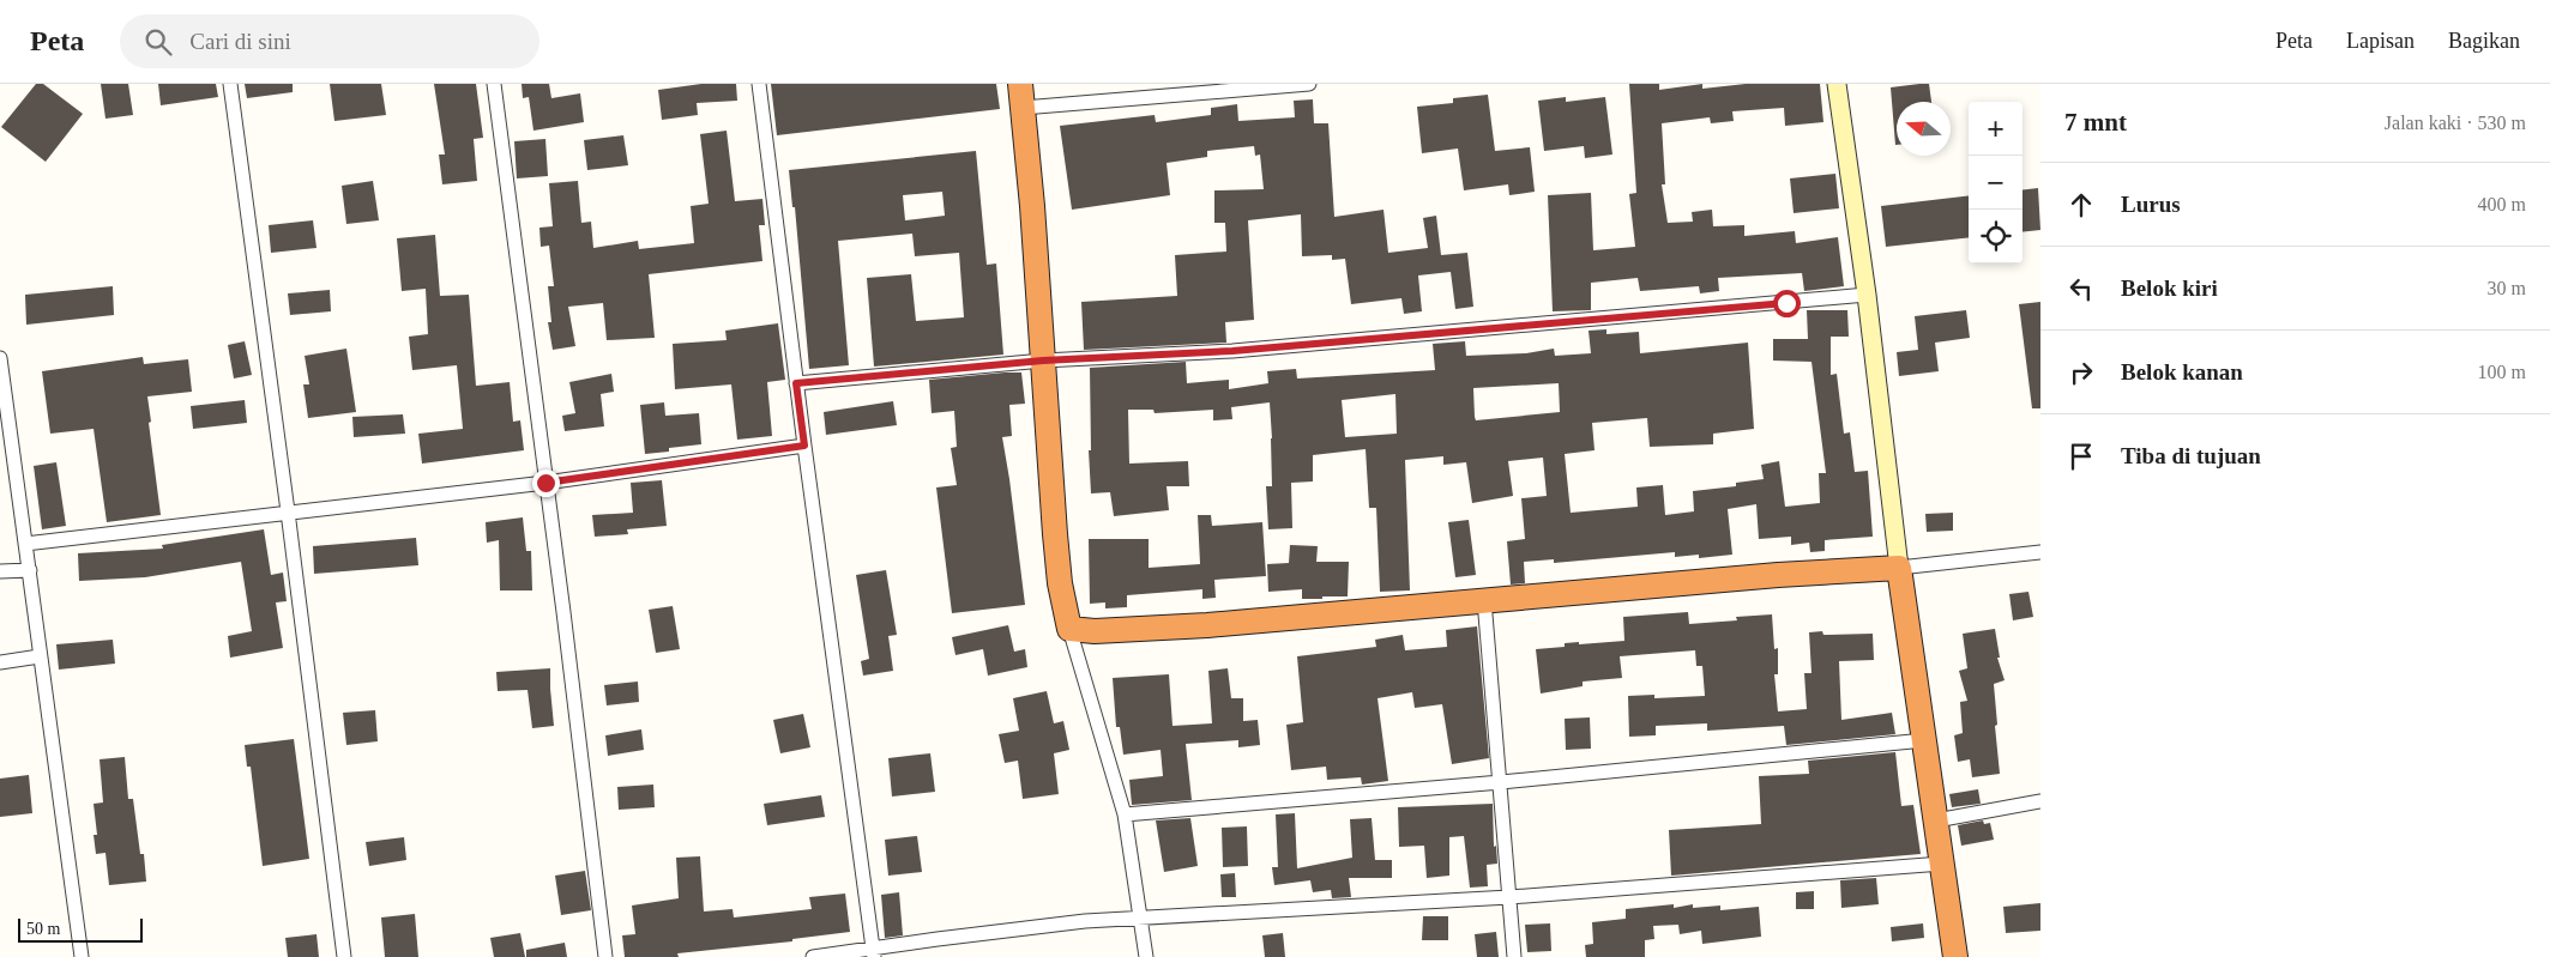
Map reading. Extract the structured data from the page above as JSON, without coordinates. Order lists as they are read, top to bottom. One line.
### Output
{"scale_bar":"50 m","north":"left","page":{"header":"Peta","search":"Cari di sini","nav":["Peta","Lapisan","Bagikan"],"heading":["7 mnt","Jalan kaki · 530 m"],"map_buttons":["+","−"],"list":[["Lurus","400 m"],["Belok kiri","30 m"],["Belok kanan","100 m"],"Tiba di tujuan"],"scale":"50 m"}}
